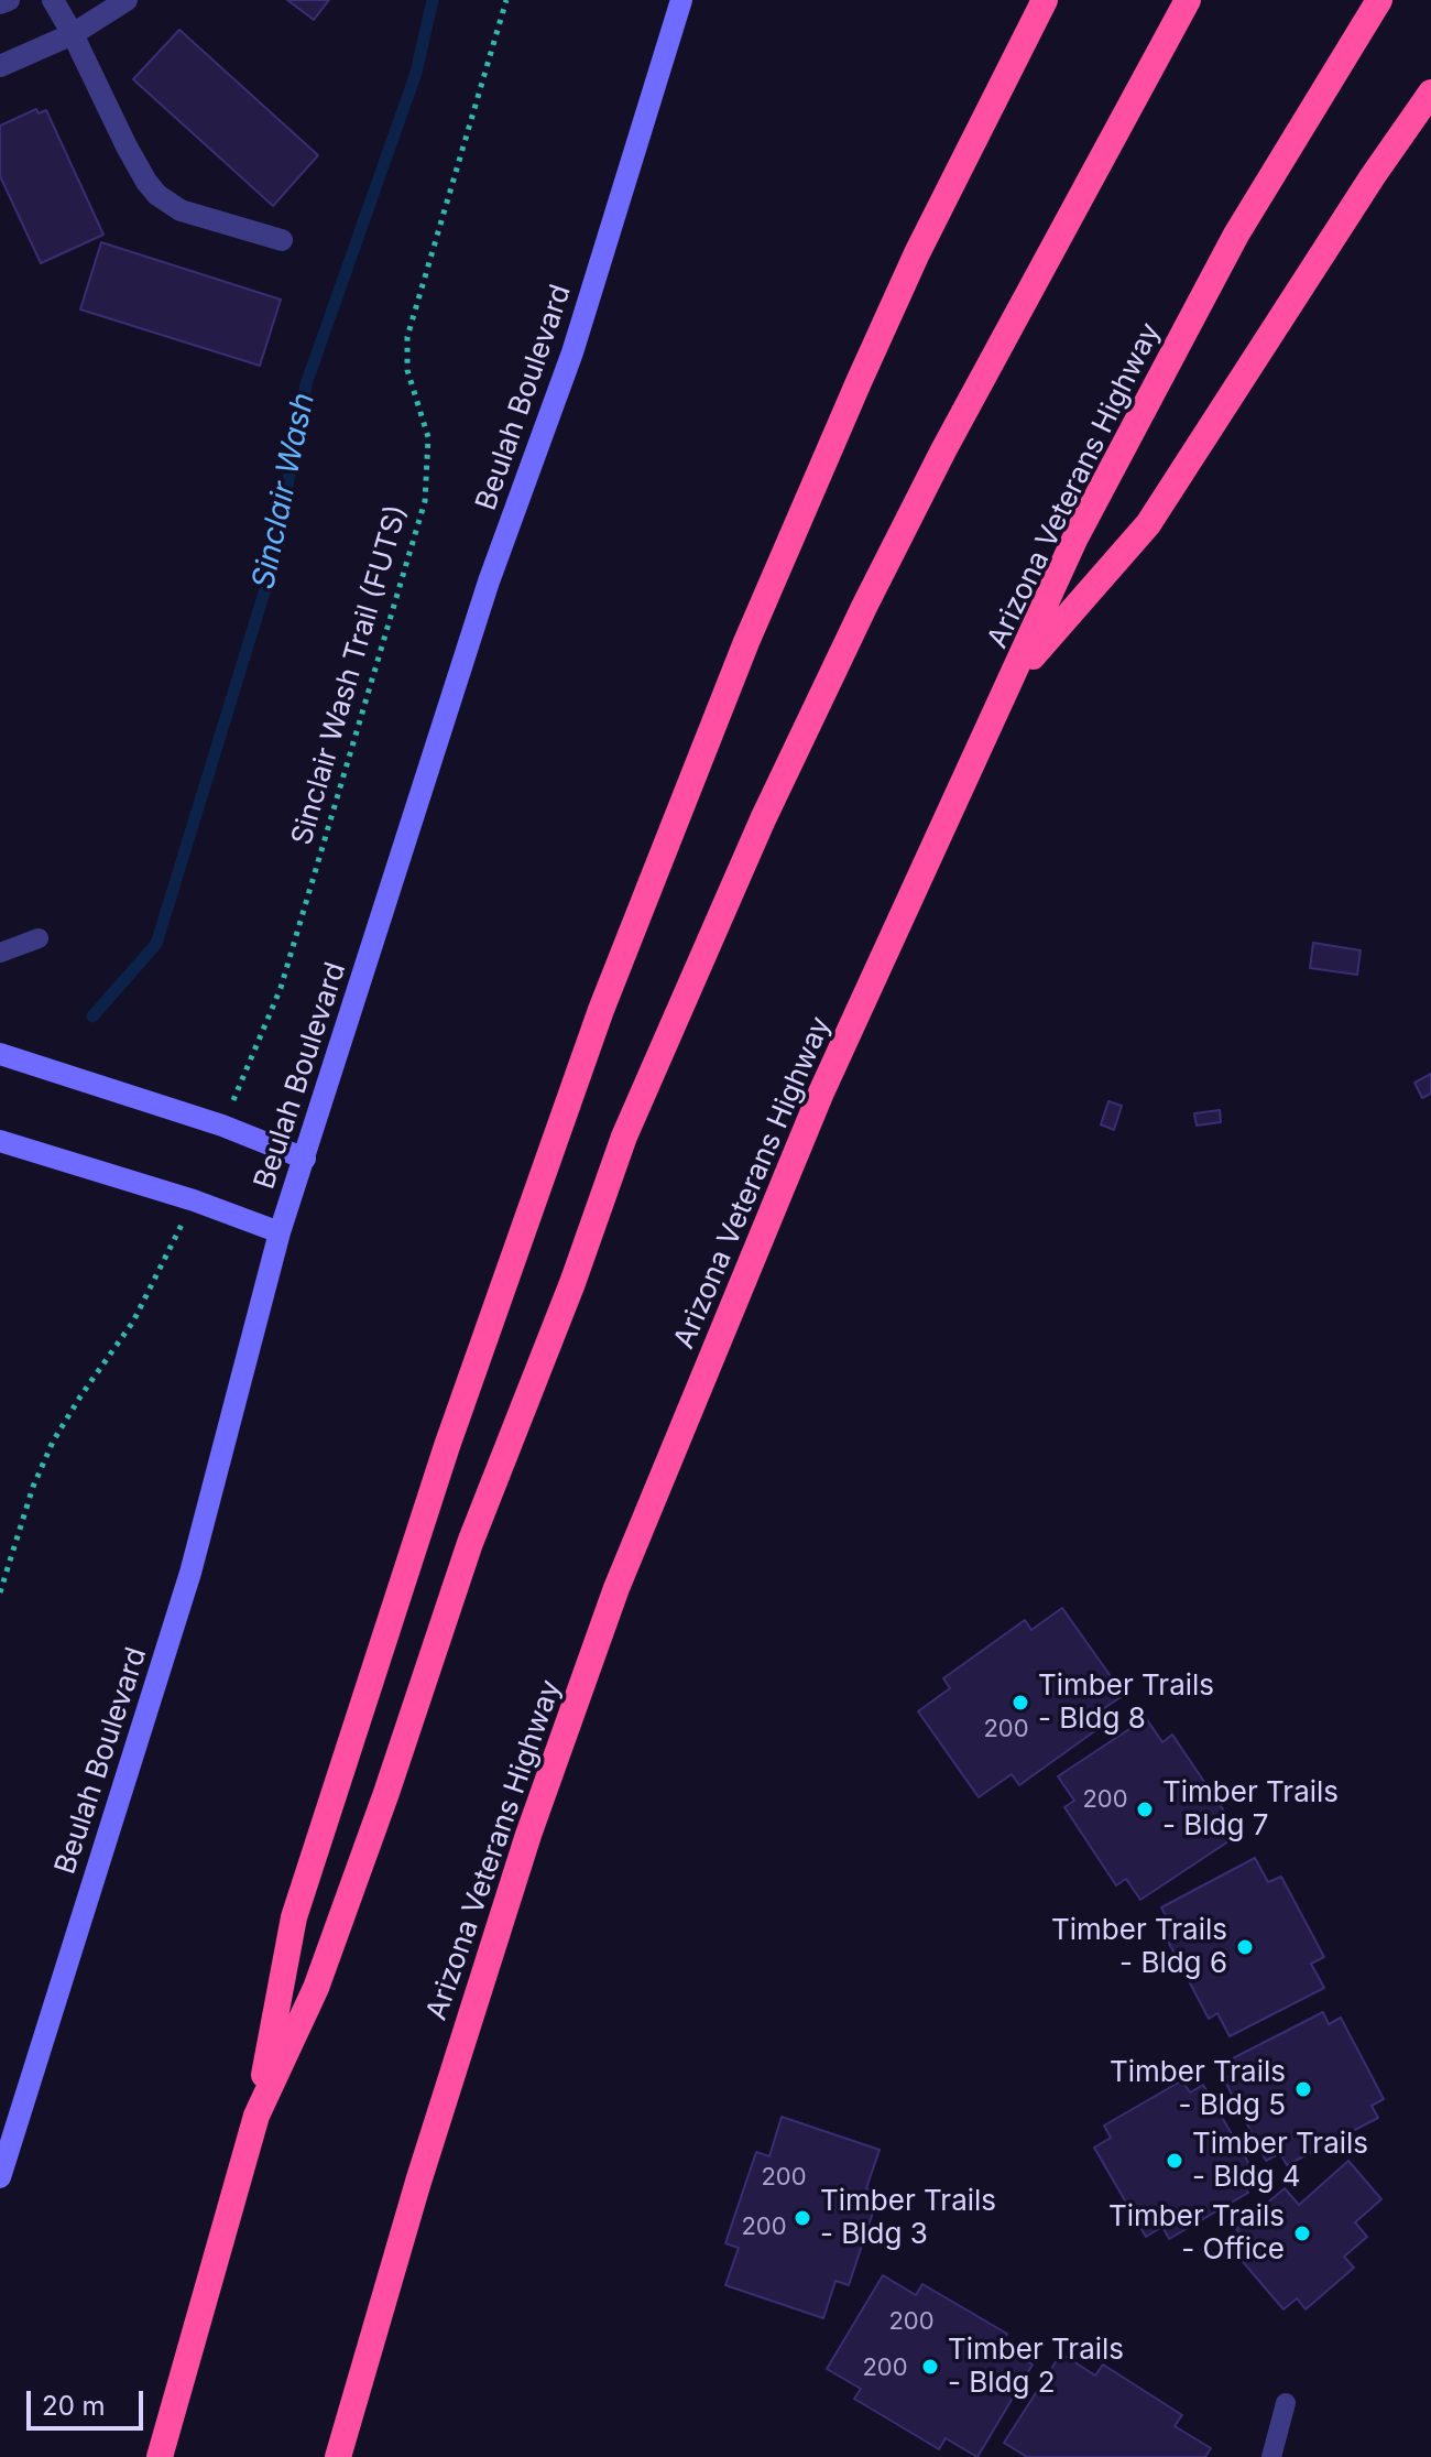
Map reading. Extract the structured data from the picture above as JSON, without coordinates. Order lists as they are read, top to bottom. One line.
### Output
{"streets":{"highway":["Arizona Veterans Highway"],"main road":["Beulah Boulevard"],"path":["Sinclair Wash Trail (FUTS)"]},"water":["Sinclair Wash"],"places":["Timber Trails - Bldg 8","Timber Trails - Bldg 7","Timber Trails - Bldg 6","Timber Trails - Bldg 5","Timber Trails - Bldg 4","Timber Trails - Bldg 3","Timber Trails - Office","Timber Trails - Bldg 2"],"house_numbers":["200","200","200","200","200","200"],"scale_bar":"20 m"}
